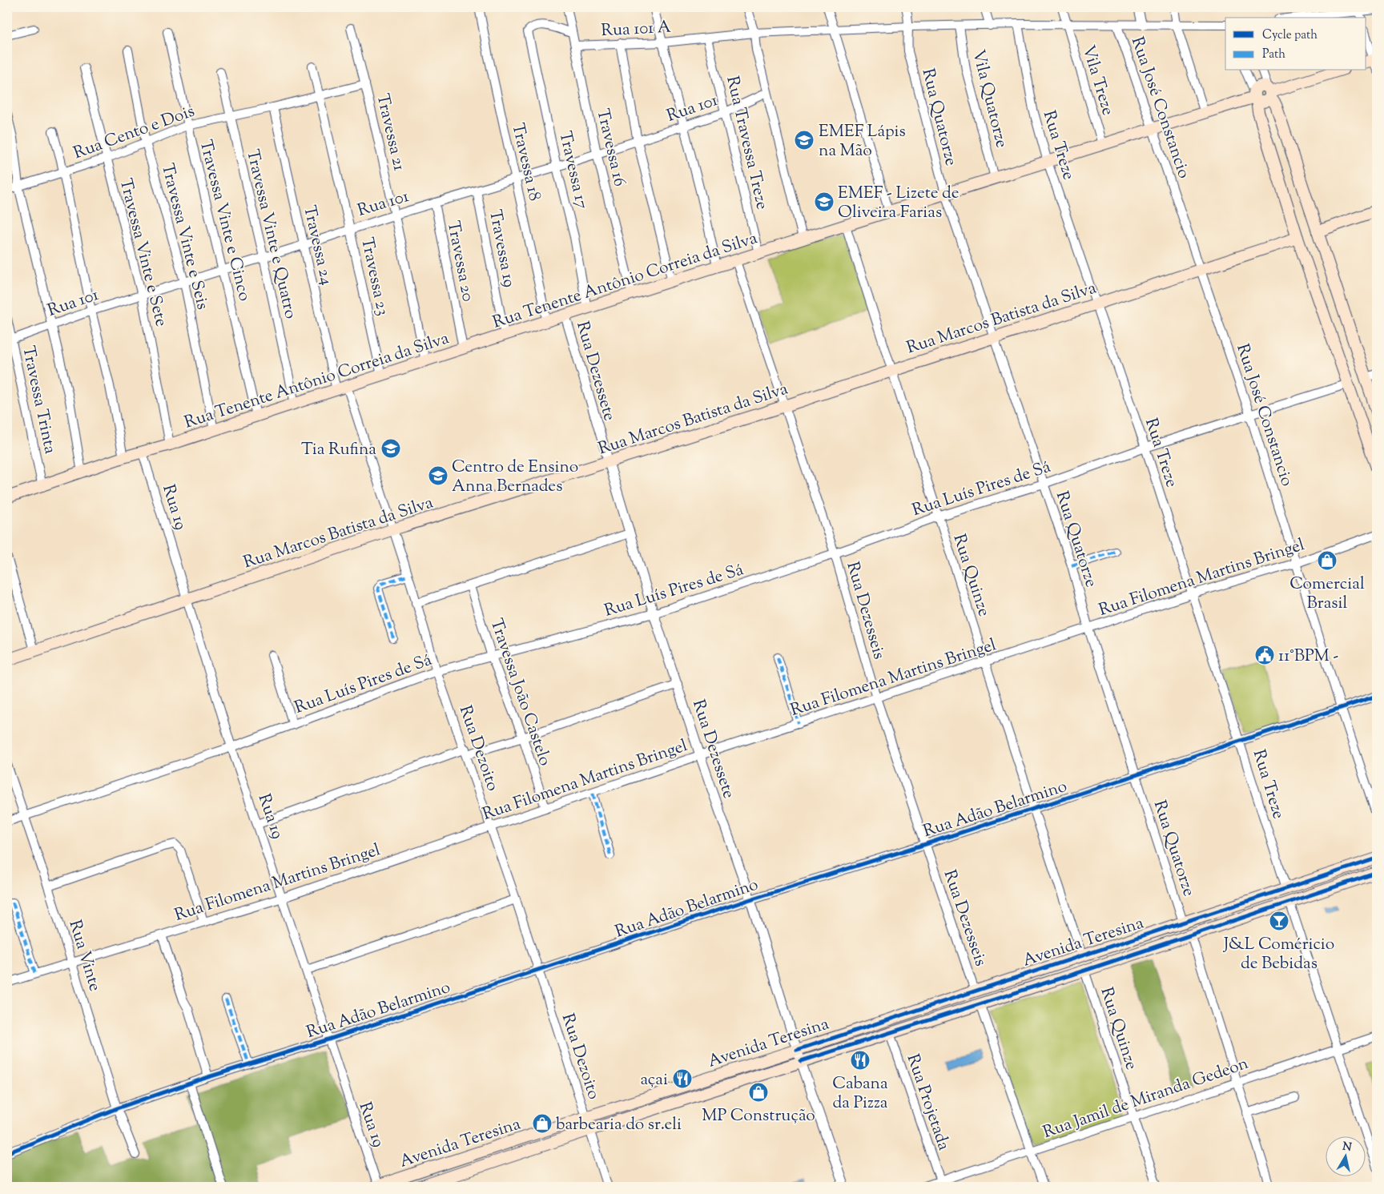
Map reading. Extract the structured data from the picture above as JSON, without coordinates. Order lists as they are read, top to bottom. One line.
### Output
{"streets":{"main road":["Rua Tenente Antônio Correia da Silva","Rua Marcos Batista da Silva","Avenida Teresina"],"street":["Rua 101 A","Vila Treze","Vila Quatorze","Rua 101","Rua José Constancio","Rua Quatorze","Rua Cento e Dois","Travessa 21","Rua Travessa Treze","Rua Treze","Travessa 16","Travessa 18","Travessa 17","Travessa Vinte e Cinco","Travessa Vinte e Quatro","Travessa Vinte e Seis","Travessa 24","Travessa 19","Travessa Vinte e Sete","Travessa 20","Travessa 23","Rua Dezessete","Travessa Trinta","Rua Luís Pires de Sá","Rua 19","Rua Quinze","Rua Filomena Martins Bringel","Rua Dezesseis","Travessa João Castelo","Rua Dezoito","Rua Adão Belarmino","Rua Vinte","Rua Jamil de Miranda Gedeon","Rua Projetada"]},"crossings":[["Rua 101 A","Vila Treze"],["Rua 101 A","Vila Quatorze"],["Rua 101 A","Rua José Constancio"],["Rua 101 A","Rua Quatorze"],["Rua 101 A","Rua Travessa Treze"],["Rua 101 A","Rua Treze"],["Rua 101 A","Travessa 16"],["Vila Treze","Rua Tenente Antônio Correia da Silva"],["Vila Quatorze","Rua Tenente Antônio Correia da Silva"],["Rua 101","Travessa 21"],["Rua 101","Rua Travessa Treze"],["Rua 101","Travessa 16"],["Rua 101","Travessa 18"],["Rua 101","Travessa 17"],["Rua 101","Travessa Vinte e Cinco"],["Rua 101","Travessa Vinte e Quatro"],["Rua 101","Travessa Vinte e Seis"],["Rua 101","Travessa 24"],["Rua 101","Travessa 19"],["Rua 101","Travessa Vinte e Sete"],["Rua 101","Travessa 20"],["Rua 101","Travessa 23"],["Rua 101","Travessa Trinta"],["Rua José Constancio","Rua Tenente Antônio Correia da Silva"],["Rua José Constancio","Rua Marcos Batista da Silva"],["Rua José Constancio","Rua Luís Pires de Sá"],["Rua José Constancio","Rua Filomena Martins Bringel"],["Rua José Constancio","Rua Adão Belarmino"],["Rua Quatorze","Rua Tenente Antônio Correia da Silva"],["Rua Quatorze","Rua Marcos Batista da Silva"],["Rua Quatorze","Rua Luís Pires de Sá"],["Rua Quatorze","Rua Filomena Martins Bringel"],["Rua Quatorze","Rua Adão Belarmino"],["Rua Quatorze","Avenida Teresina"],["Rua Cento e Dois","Travessa 21"],["Rua Cento e Dois","Travessa Vinte e Cinco"],["Rua Cento e Dois","Travessa Vinte e Quatro"],["Rua Cento e Dois","Travessa Vinte e Seis"],["Rua Cento e Dois","Travessa 24"],["Rua Cento e Dois","Travessa Vinte e Sete"],["Rua Cento e Dois","Travessa 23"],["Travessa 21","Rua Tenente Antônio Correia da Silva"],["Rua Travessa Treze","Rua Tenente Antônio Correia da Silva"],["Rua Treze","Rua Tenente Antônio Correia da Silva"],["Rua Treze","Rua Marcos Batista da Silva"],["Rua Treze","Rua Luís Pires de Sá"],["Rua Treze","Rua Filomena Martins Bringel"],["Rua Treze","Rua Adão Belarmino"],["Rua Treze","Avenida Teresina"],["Travessa 16","Travessa 17"],["Travessa 16","Rua Tenente Antônio Correia da Silva"],["Travessa 18","Rua Tenente Antônio Correia da Silva"],["Travessa 17","Rua Tenente Antônio Correia da Silva"],["Travessa Vinte e Cinco","Rua Tenente Antônio Correia da Silva"],["Travessa Vinte e Quatro","Rua Tenente Antônio Correia da Silva"],["Travessa Vinte e Seis","Rua Tenente Antônio Correia da Silva"],["Travessa 24","Rua Tenente Antônio Correia da Silva"],["Travessa 24","Rua Dezoito"],["Travessa 19","Rua Tenente Antônio Correia da Silva"],["Travessa Vinte e Sete","Rua Tenente Antônio Correia da Silva"],["Travessa 20","Rua Tenente Antônio Correia da Silva"],["Travessa 23","Rua Tenente Antônio Correia da Silva"],["Rua Tenente Antônio Correia da Silva","Rua Dezessete"],["Rua Tenente Antônio Correia da Silva","Travessa Trinta"],["Rua Tenente Antônio Correia da Silva","Rua 19"],["Rua Tenente Antônio Correia da Silva","Rua Quinze"],["Rua Tenente Antônio Correia da Silva","Rua Dezesseis"],["Rua Tenente Antônio Correia da Silva","Rua Dezoito"],["Rua Marcos Batista da Silva","Rua Dezessete"],["Rua Marcos Batista da Silva","Rua 19"],["Rua Marcos Batista da Silva","Rua Quinze"],["Rua Marcos Batista da Silva","Rua Dezesseis"],["Rua Marcos Batista da Silva","Rua Dezoito"],["Rua Dezessete","Rua Luís Pires de Sá"],["Rua Dezessete","Rua Filomena Martins Bringel"],["Rua Dezessete","Rua Adão Belarmino"],["Rua Dezessete","Avenida Teresina"],["Rua Luís Pires de Sá","Rua 19"],["Rua Luís Pires de Sá","Rua Quinze"],["Rua Luís Pires de Sá","Rua Dezesseis"],["Rua Luís Pires de Sá","Travessa João Castelo"],["Rua Luís Pires de Sá","Rua Dezoito"],["Rua Luís Pires de Sá","Rua Vinte"],["Rua 19","Rua Filomena Martins Bringel"],["Rua 19","Rua Adão Belarmino"],["Rua 19","Avenida Teresina"],["Rua Quinze","Rua Filomena Martins Bringel"],["Rua Quinze","Rua Adão Belarmino"],["Rua Quinze","Avenida Teresina"],["Rua Quinze","Rua Jamil de Miranda Gedeon"],["Rua Filomena Martins Bringel","Rua Dezesseis"],["Rua Filomena Martins Bringel","Travessa João Castelo"],["Rua Filomena Martins Bringel","Rua Dezoito"],["Rua Filomena Martins Bringel","Rua Vinte"],["Rua Dezesseis","Rua Adão Belarmino"],["Rua Dezesseis","Avenida Teresina"],["Rua Dezoito","Rua Adão Belarmino"],["Rua Dezoito","Avenida Teresina"],["Rua Adão Belarmino","Rua Vinte"],["Avenida Teresina","Rua Projetada"],["Rua Jamil de Miranda Gedeon","Rua Projetada"]],"places":{"school or university":["EMEF Lápis na Mão","EMEF - Lizete de Oliveira Farias","Tia Rufina","Centro de Ensino Anna Bernades"],"shop":["Comercial Brasil","MP Construção","barbearia do sr.eli"],"public building":["11°BPM -"],"bar":["J&L Coméricio de Bebidas"],"restaurant":["Cabana da Pizza","açai"]},"legend":["Cycle path","Path"],"north":"top"}
